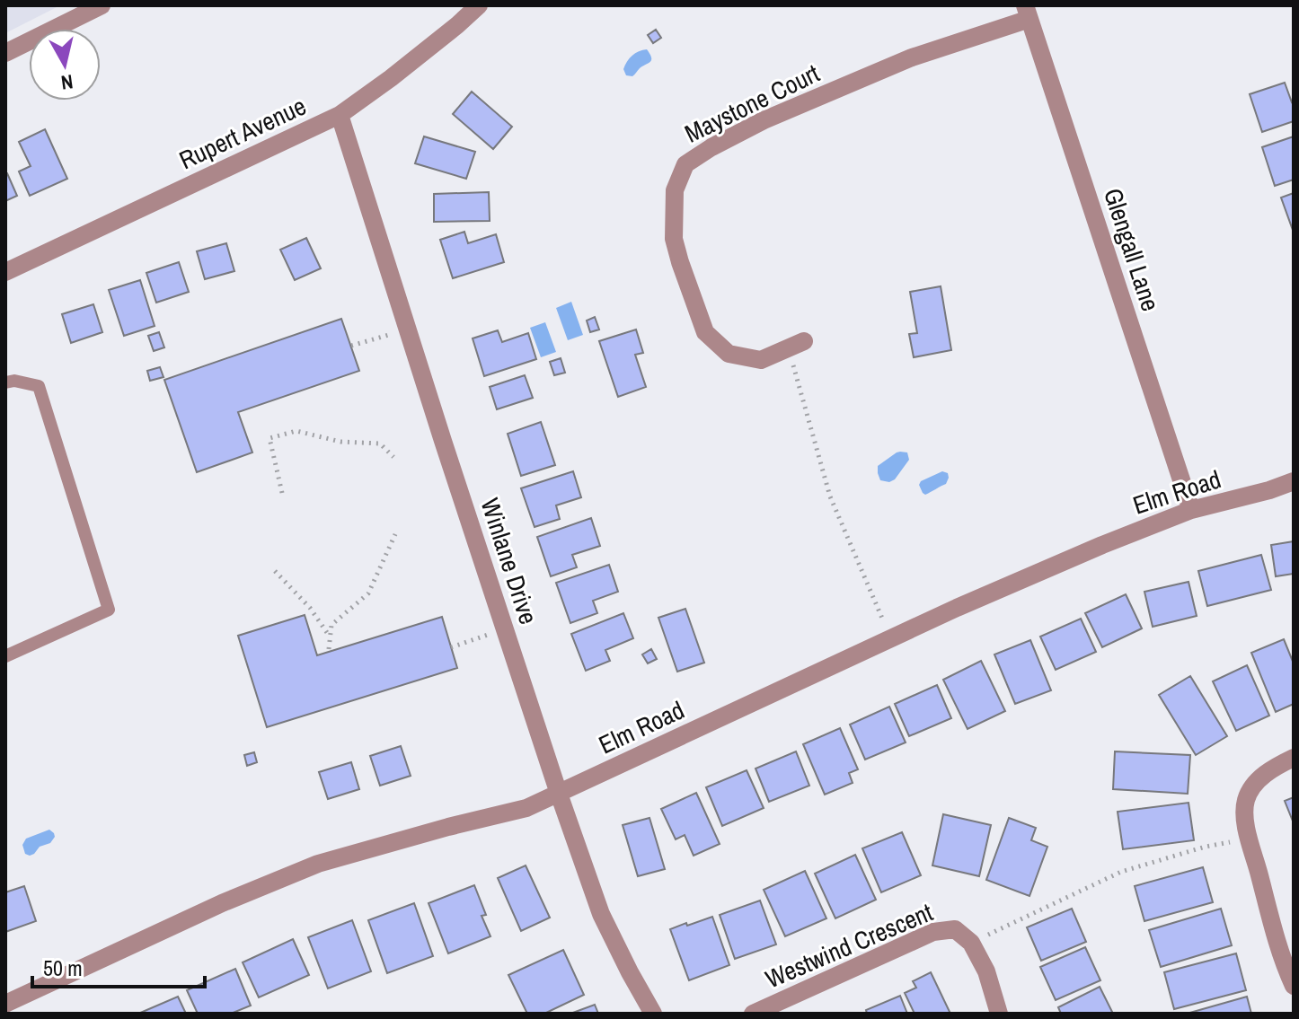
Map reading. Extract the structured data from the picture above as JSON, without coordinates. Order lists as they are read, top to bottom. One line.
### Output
{"streets":{"street":["Maystone Court","Rupert Avenue","Glengall Lane","Elm Road","Winlane Drive","Westwind Crescent"]},"crossings":[["Maystone Court","Glengall Lane"],["Rupert Avenue","Winlane Drive"],["Glengall Lane","Elm Road"],["Elm Road","Winlane Drive"]],"scale_bar":"50 m","north":"bottom"}
